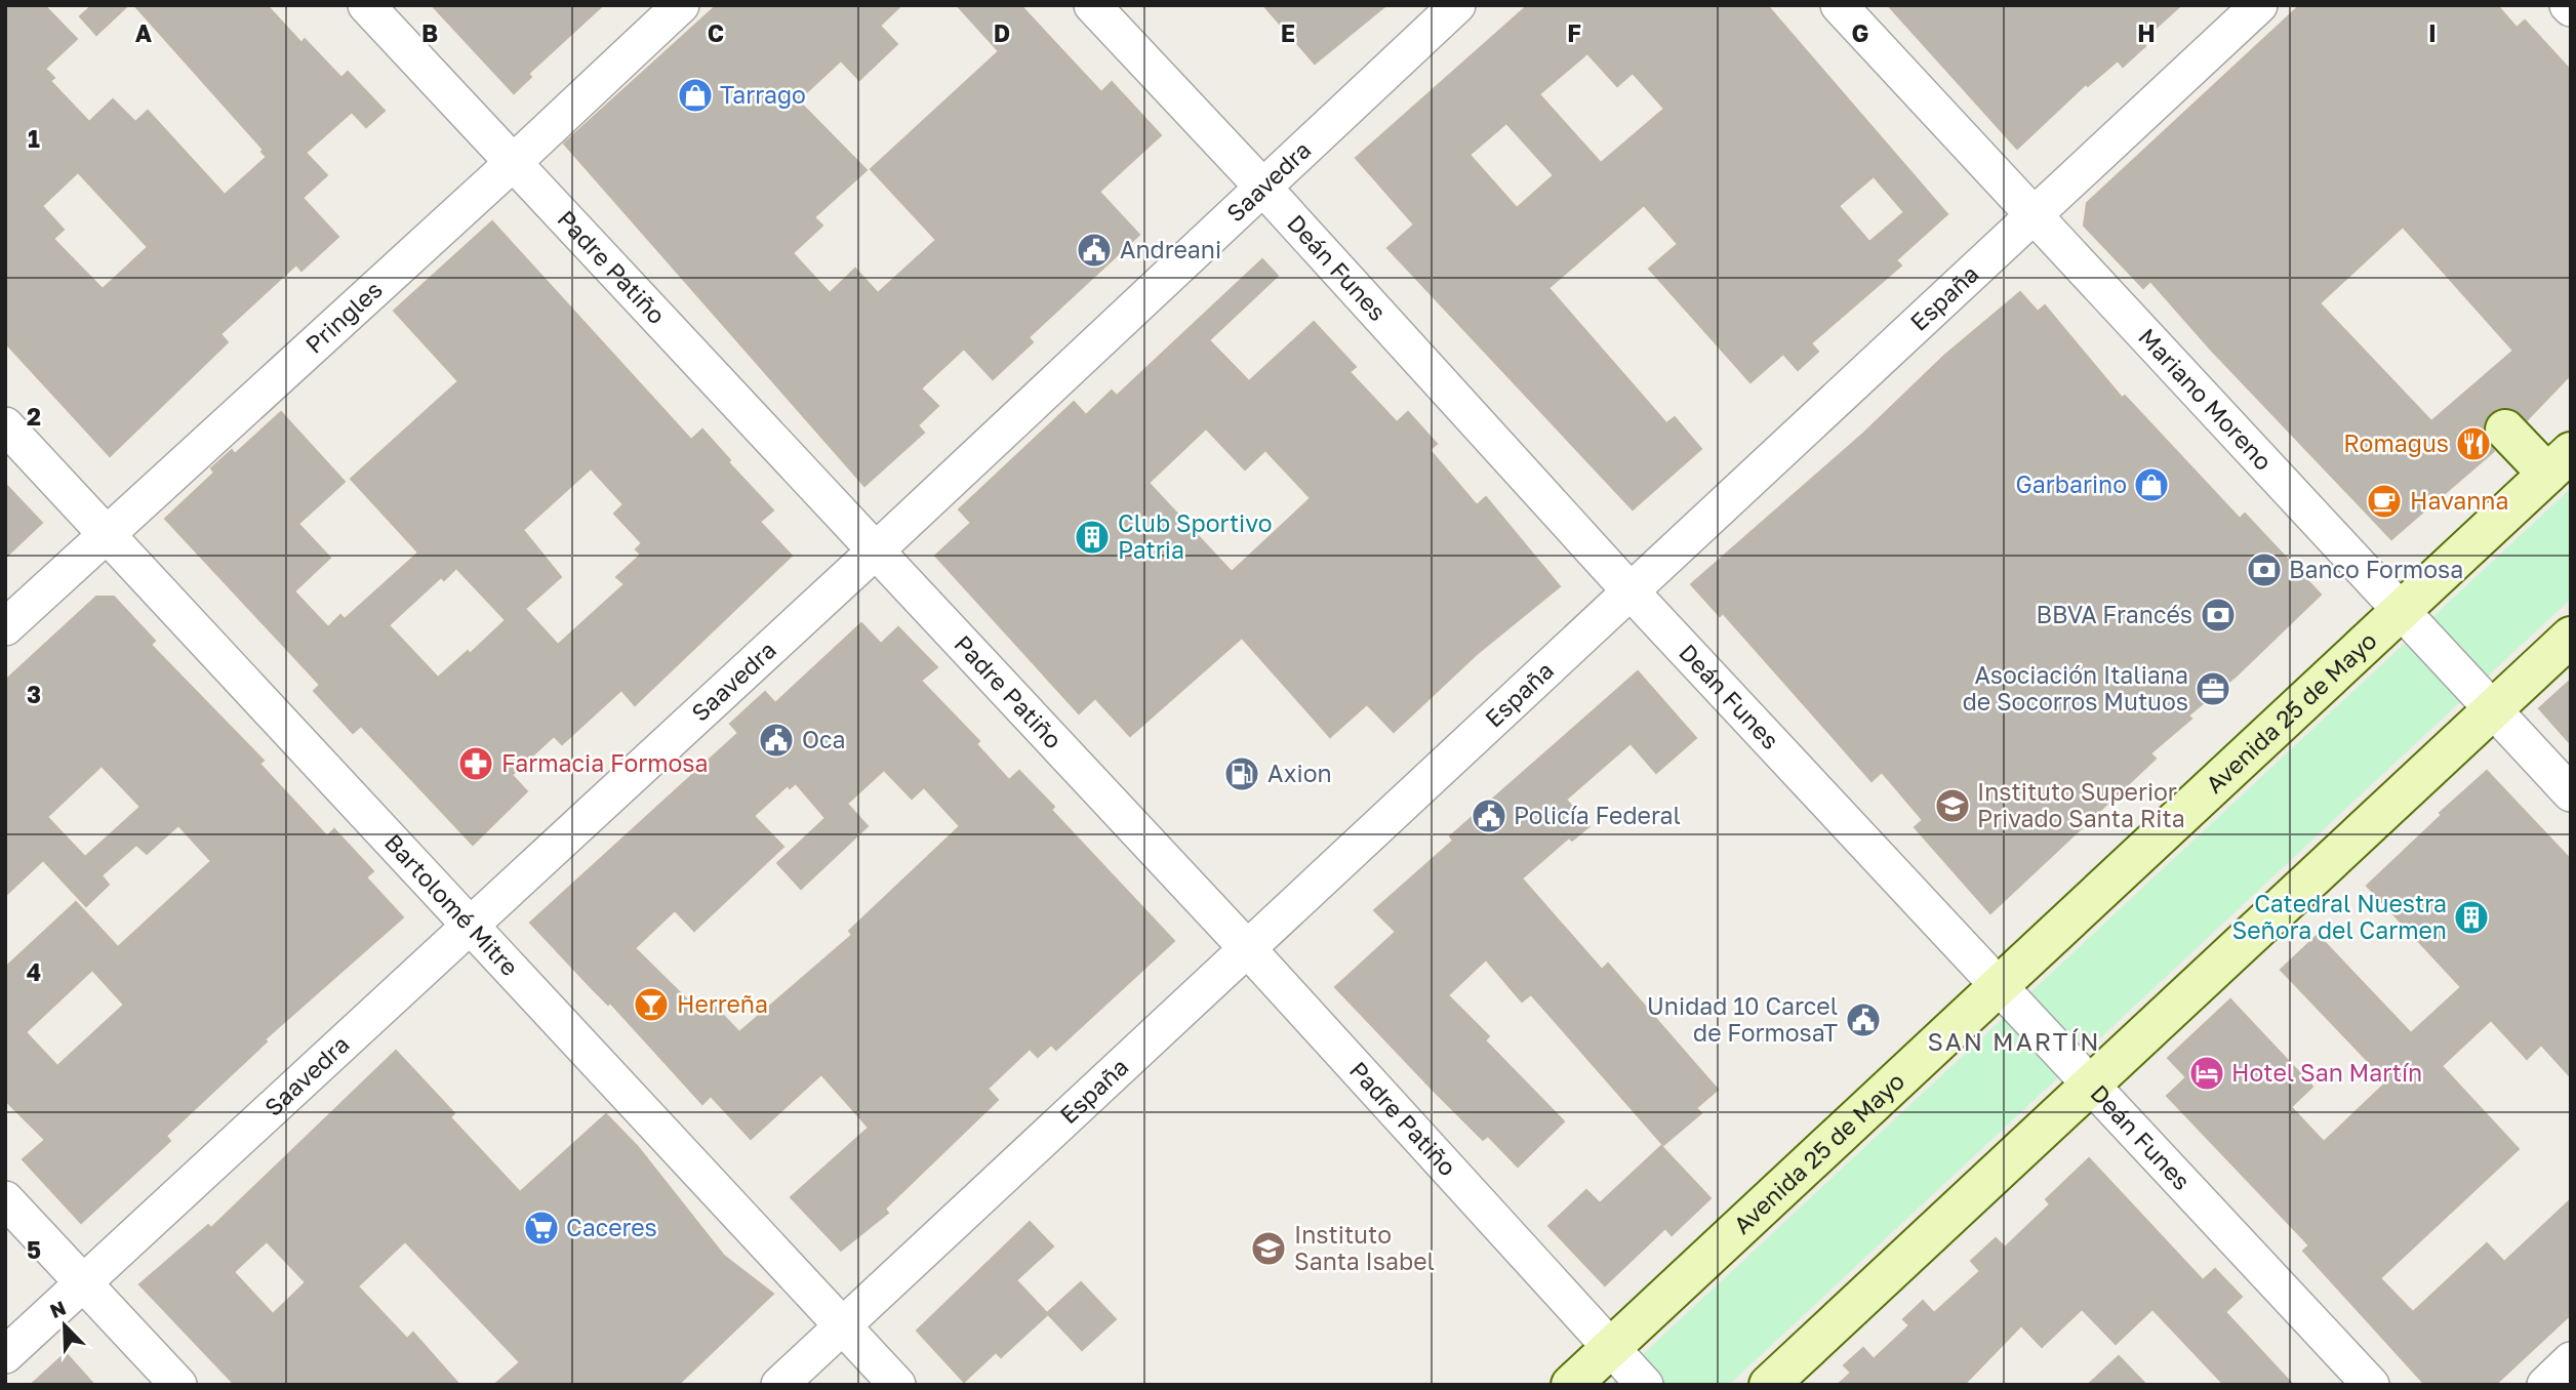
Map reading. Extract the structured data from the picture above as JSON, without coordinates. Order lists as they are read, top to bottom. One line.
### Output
{"streets":{"main road":["Avenida 25 de Mayo"],"street":["Saavedra","Padre Patiño","Deán Funes","España","Pringles","Mariano Moreno","Bartolomé Mitre"]},"crossings":[["Saavedra","Padre Patiño"],["Saavedra","Deán Funes"],["Saavedra","Bartolomé Mitre"],["Padre Patiño","España"],["Padre Patiño","Pringles"],["Padre Patiño","Avenida 25 de Mayo"],["Deán Funes","España"],["Deán Funes","Avenida 25 de Mayo"],["España","Mariano Moreno"],["España","Bartolomé Mitre"],["Pringles","Bartolomé Mitre"],["Mariano Moreno","Avenida 25 de Mayo"]],"districts":["SAN MARTÍN"],"places":{"shop":["Tarrago","Garbarino"],"public building":["Andreani","Oca","Policía Federal","Unidad 10 Carcel de FormosaT"],"restaurant":["Romagus"],"cafe":["Havanna"],"building":["Club Sportivo Patria","Catedral Nuestra Señora del Carmen"],"bank":["Banco Formosa","BBVA Francés"],"office":["Asociación Italiana de Socorros Mutuos"],"pharmacy":["Farmacia Formosa"],"fuel station":["Axion"],"school or university":["Instituto Superior Privado Santa Rita","Instituto Santa Isabel"],"bar":["Herreña"],"hotel":["Hotel San Martín"],"supermarket":["Caceres"]},"north":"top left","grid":{"columns":["A","B","C","D","E","F","G","H","I"],"rows":["1","2","3","4","5"]}}
